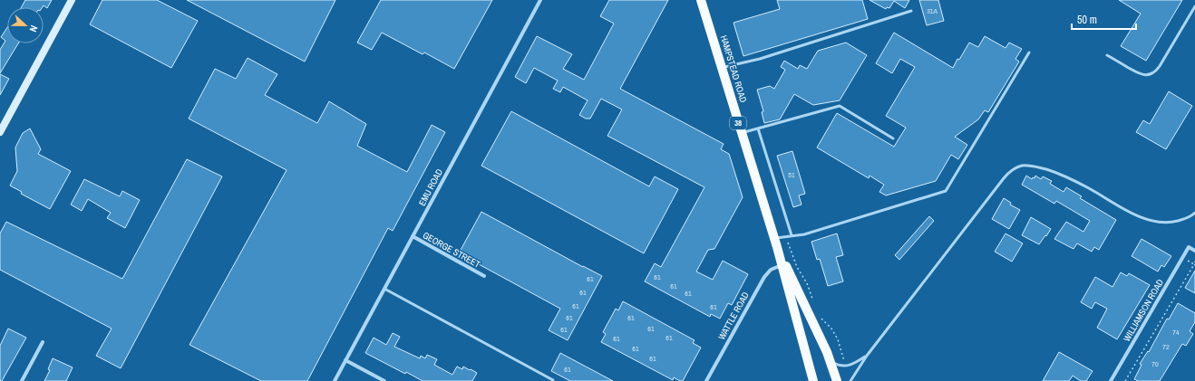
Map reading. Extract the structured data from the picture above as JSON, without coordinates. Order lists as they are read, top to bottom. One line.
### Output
{"streets":{"main road":["HAMPSTEAD ROAD","38"],"street":["EMU ROAD","GEORGE STREET","WILLIAMSON ROAD","WATTLE ROAD"]},"crossings":[["HAMPSTEAD ROAD","WATTLE ROAD"],["EMU ROAD","GEORGE STREET"]],"house_numbers":["31A","51","61","61","61","61","61","61","61","61","61","61","61","74","61","61","72","61","61","70","61"],"scale_bar":"50 m","north":"right"}
